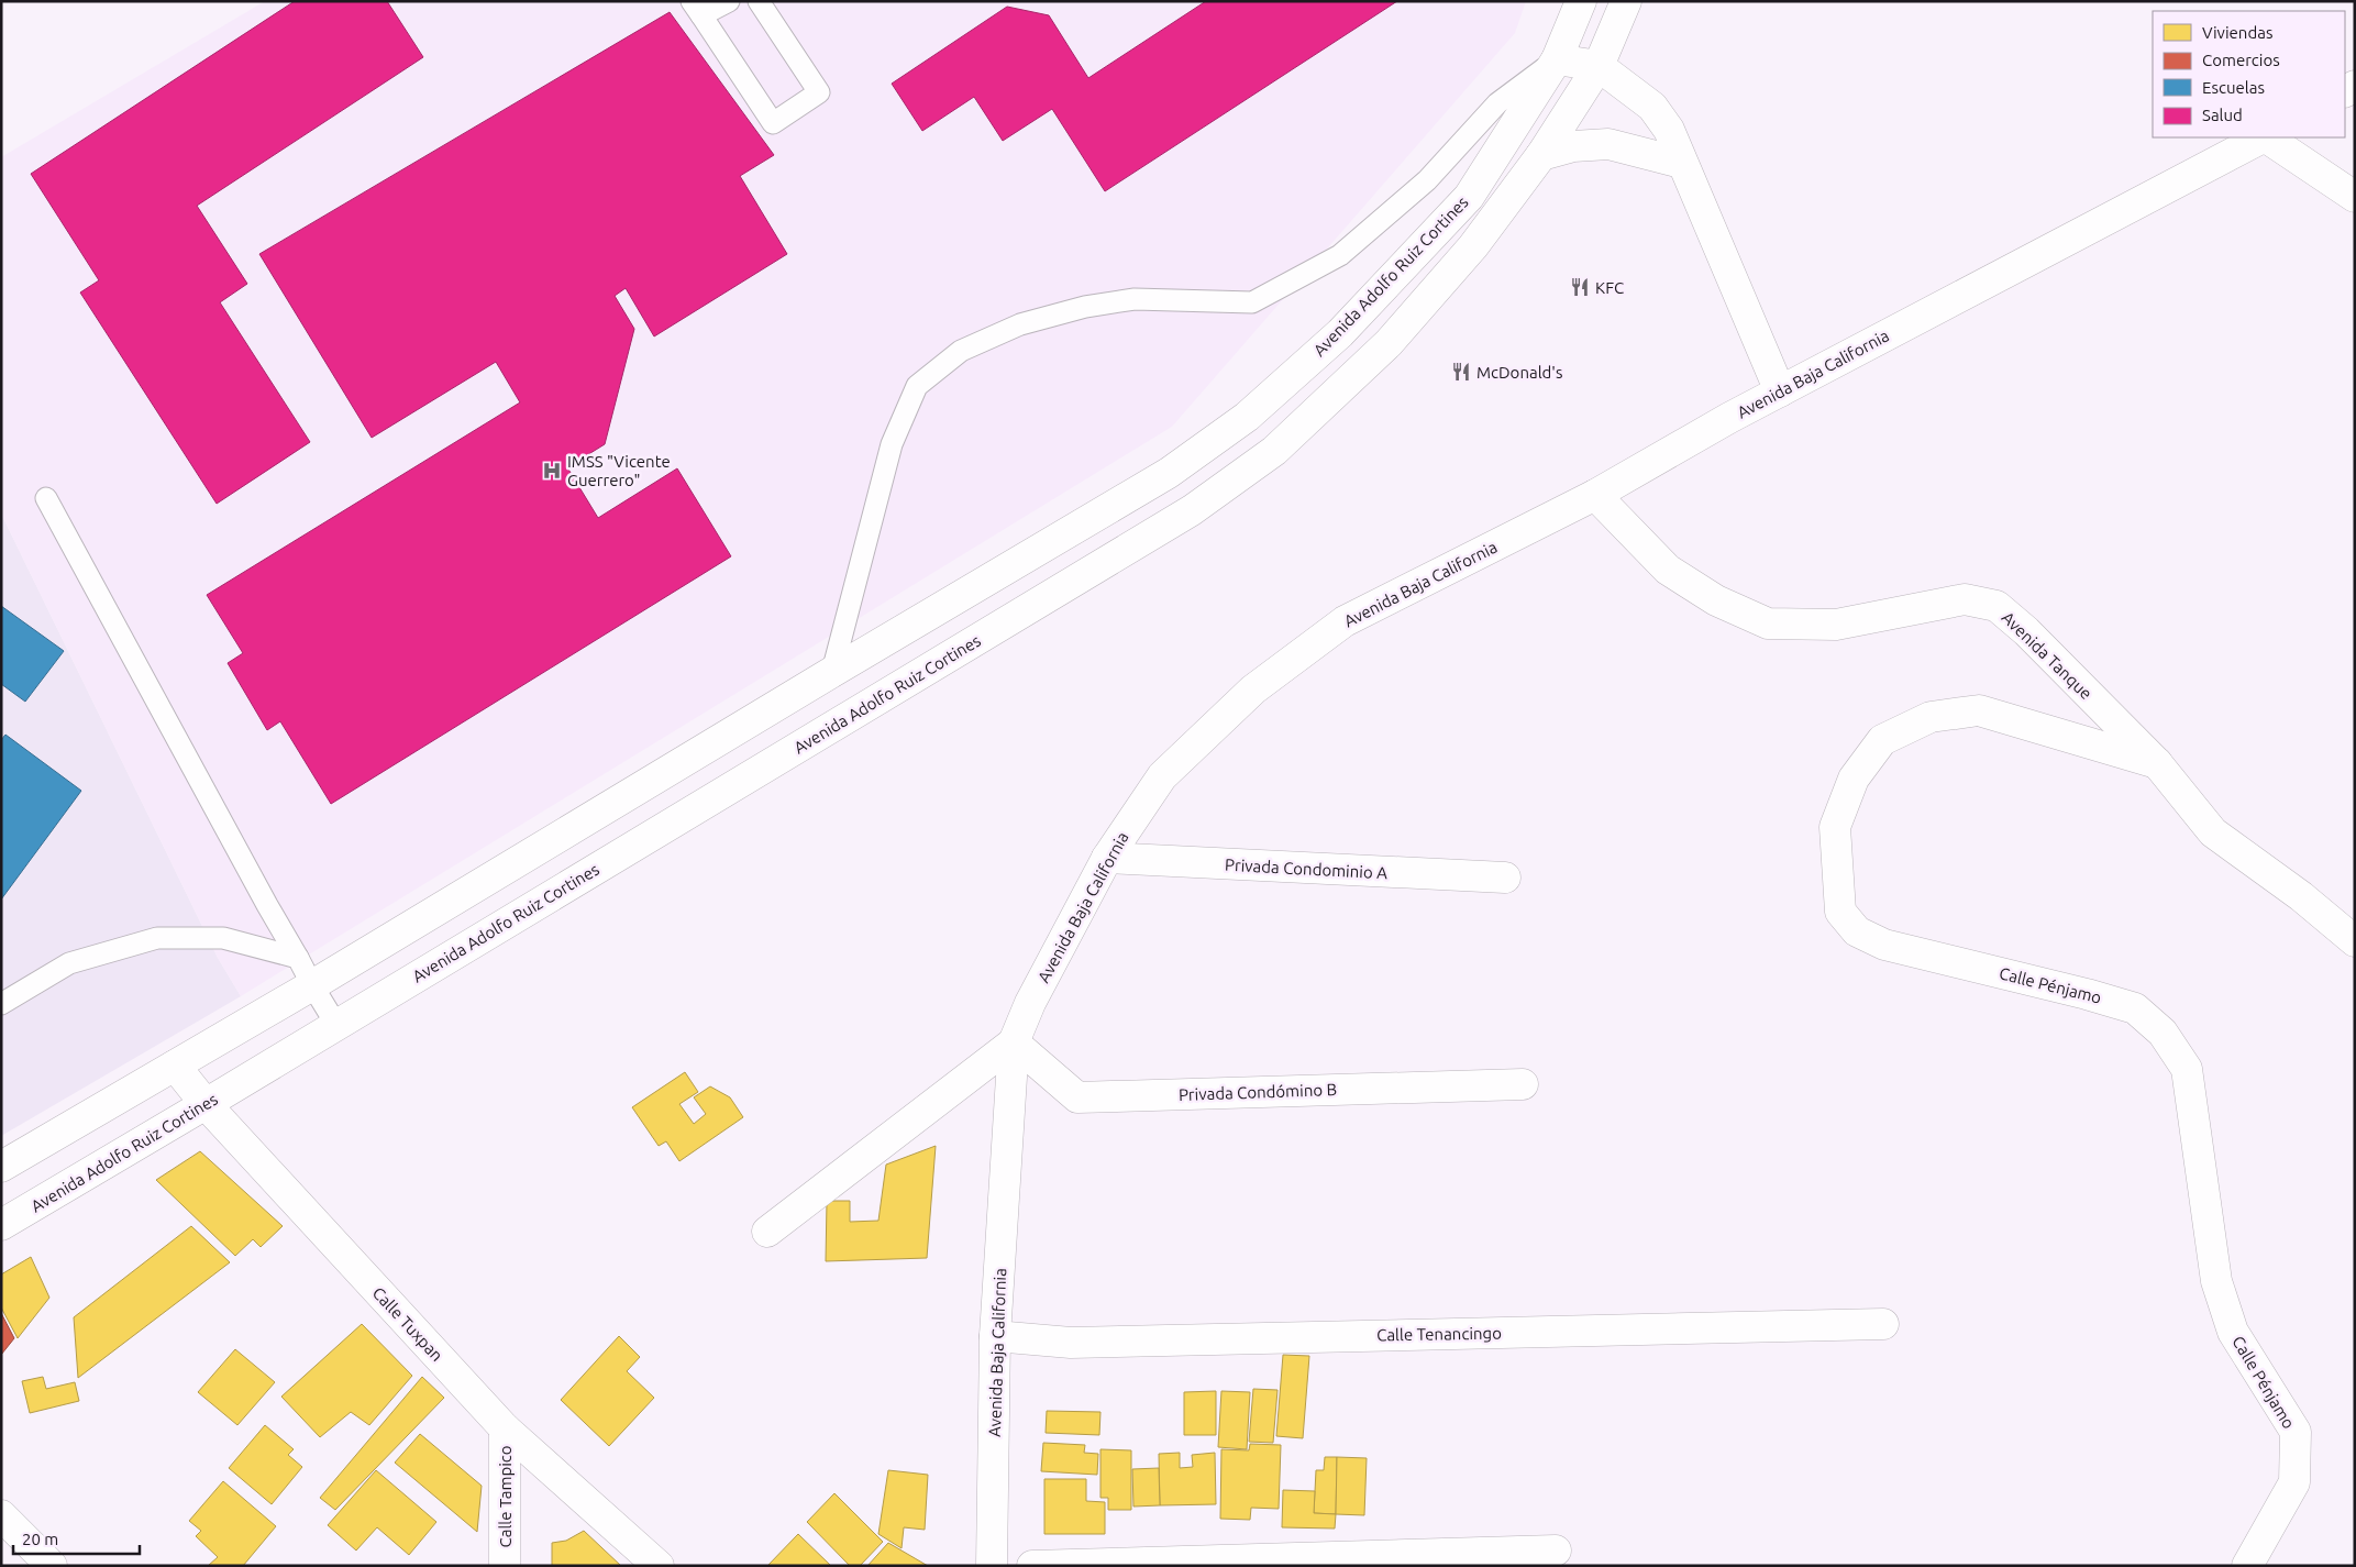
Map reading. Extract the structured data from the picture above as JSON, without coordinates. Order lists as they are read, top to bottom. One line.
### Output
{"streets":{"main road":["Avenida Adolfo Ruiz Cortines","Avenida Baja California","Avenida Tanque","Privada Condominio A","Calle Pénjamo","Privada Condómino B","Calle Tuxpan","Calle Tenancingo","Calle Tampico"]},"crossings":[["Avenida Adolfo Ruiz Cortines","Calle Tuxpan"],["Avenida Baja California","Avenida Tanque"],["Avenida Baja California","Privada Condominio A"],["Avenida Baja California","Privada Condómino B"],["Avenida Baja California","Calle Tenancingo"],["Avenida Tanque","Calle Pénjamo"],["Calle Tuxpan","Calle Tampico"]],"places":{"restaurant":["KFC","McDonald's"],"hospital":["IMSS \"Vicente Guerrero\""]},"legend":["Viviendas","Comercios","Escuelas","Salud"],"scale_bar":"20 m"}
